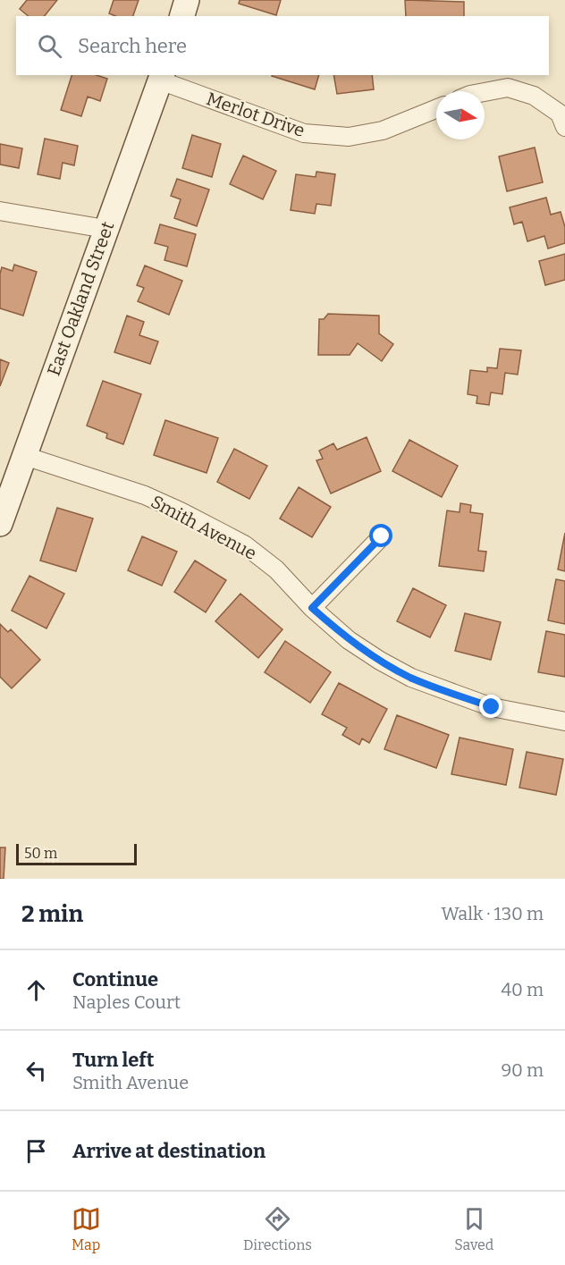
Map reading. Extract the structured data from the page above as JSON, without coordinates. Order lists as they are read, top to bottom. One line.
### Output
{"streets":{"street":["Merlot Drive","East Oakland Street","Smith Avenue"]},"crossings":[["Merlot Drive","East Oakland Street"],["East Oakland Street","Smith Avenue"]],"scale_bar":"50 m","north":"right","page":{"search":"Search here","scale":"50 m","heading":["2 min","Walk · 130 m"],"list":[["Continue","Naples Court","40 m"],["Turn left","Smith Avenue","90 m"],"Arrive at destination"],"nav":["Map","Directions","Saved"]}}
